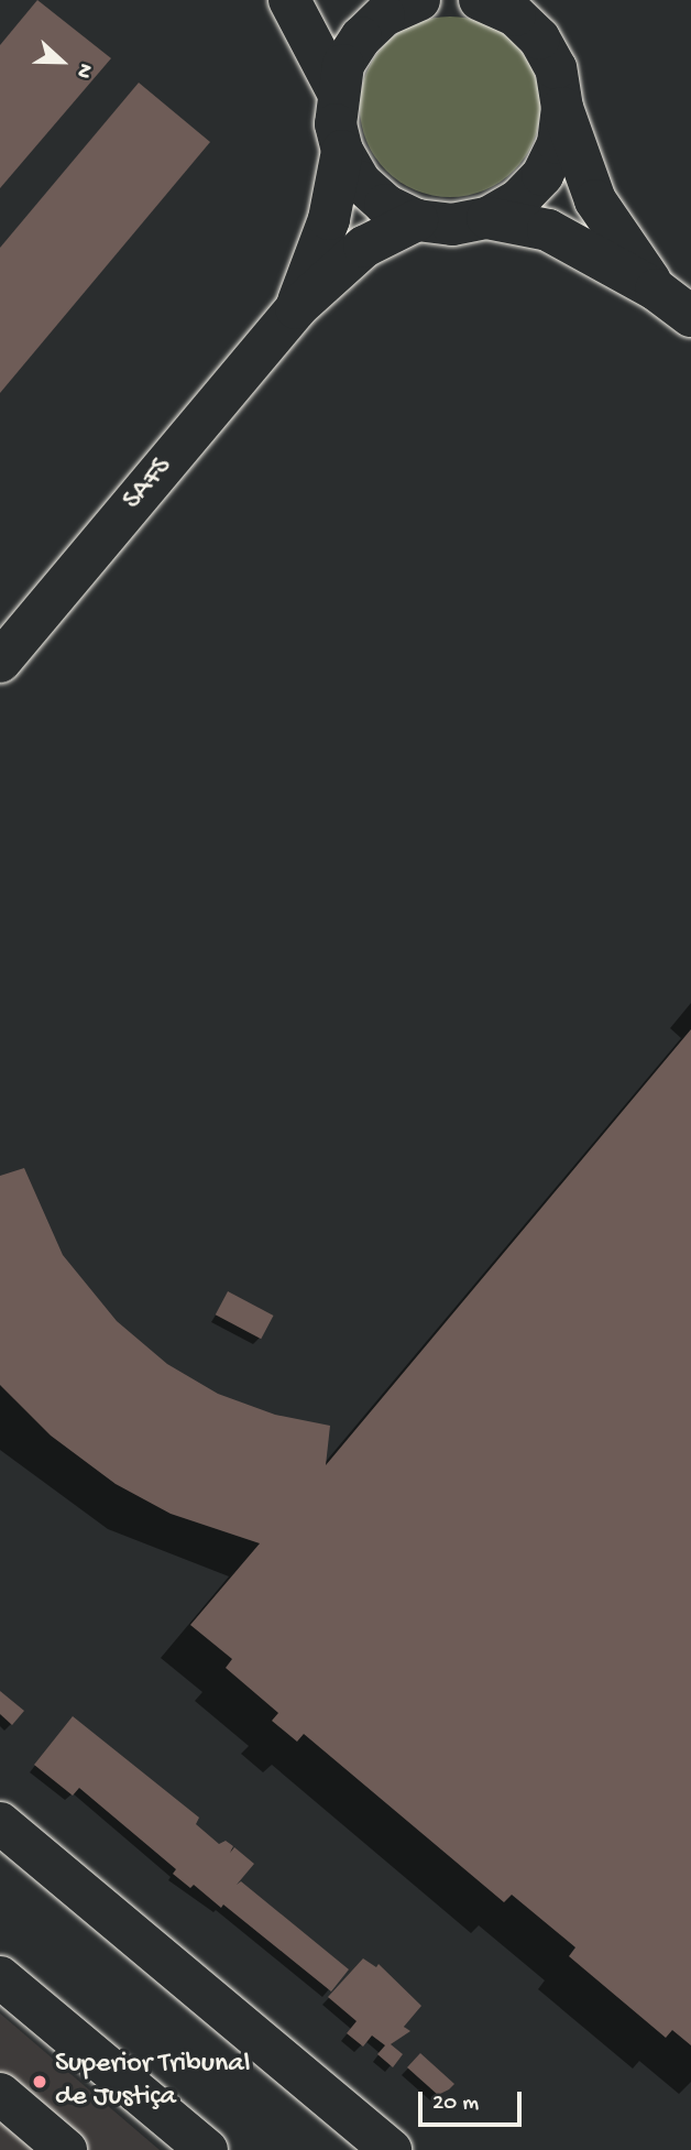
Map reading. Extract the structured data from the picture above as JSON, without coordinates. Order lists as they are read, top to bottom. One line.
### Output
{"streets":{"street":["SAFS"]},"places":["Superior Tribunal de Justiça"],"scale_bar":"20 m","north":"right"}
